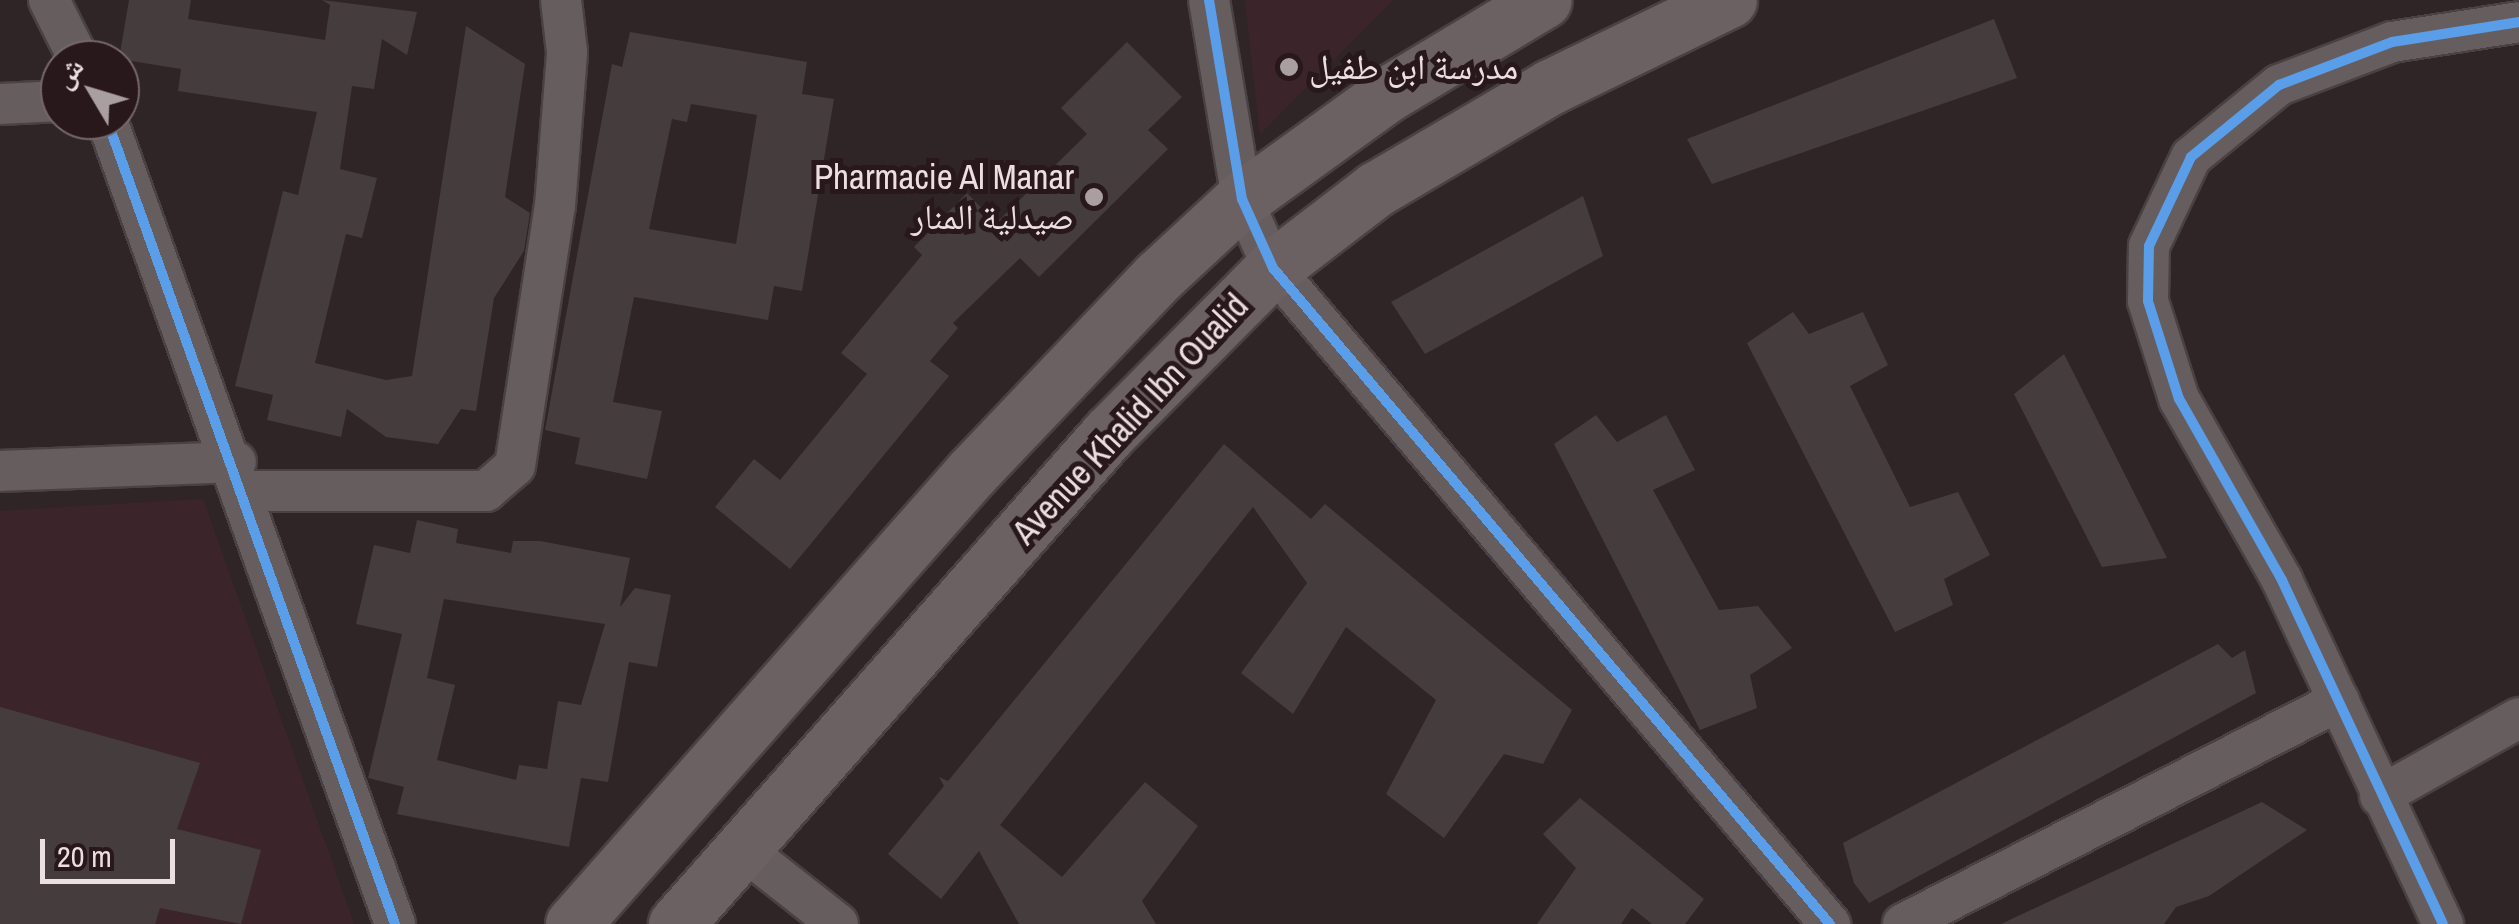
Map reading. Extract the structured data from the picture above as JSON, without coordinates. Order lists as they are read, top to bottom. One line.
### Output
{"streets":{"main road":["Avenue Khalid Ibn Oualid"]},"places":["مدرسة ابن طفيل","Pharmacie Al Manar صيدلية المنار"],"scale_bar":"20 m","north":"top left"}
